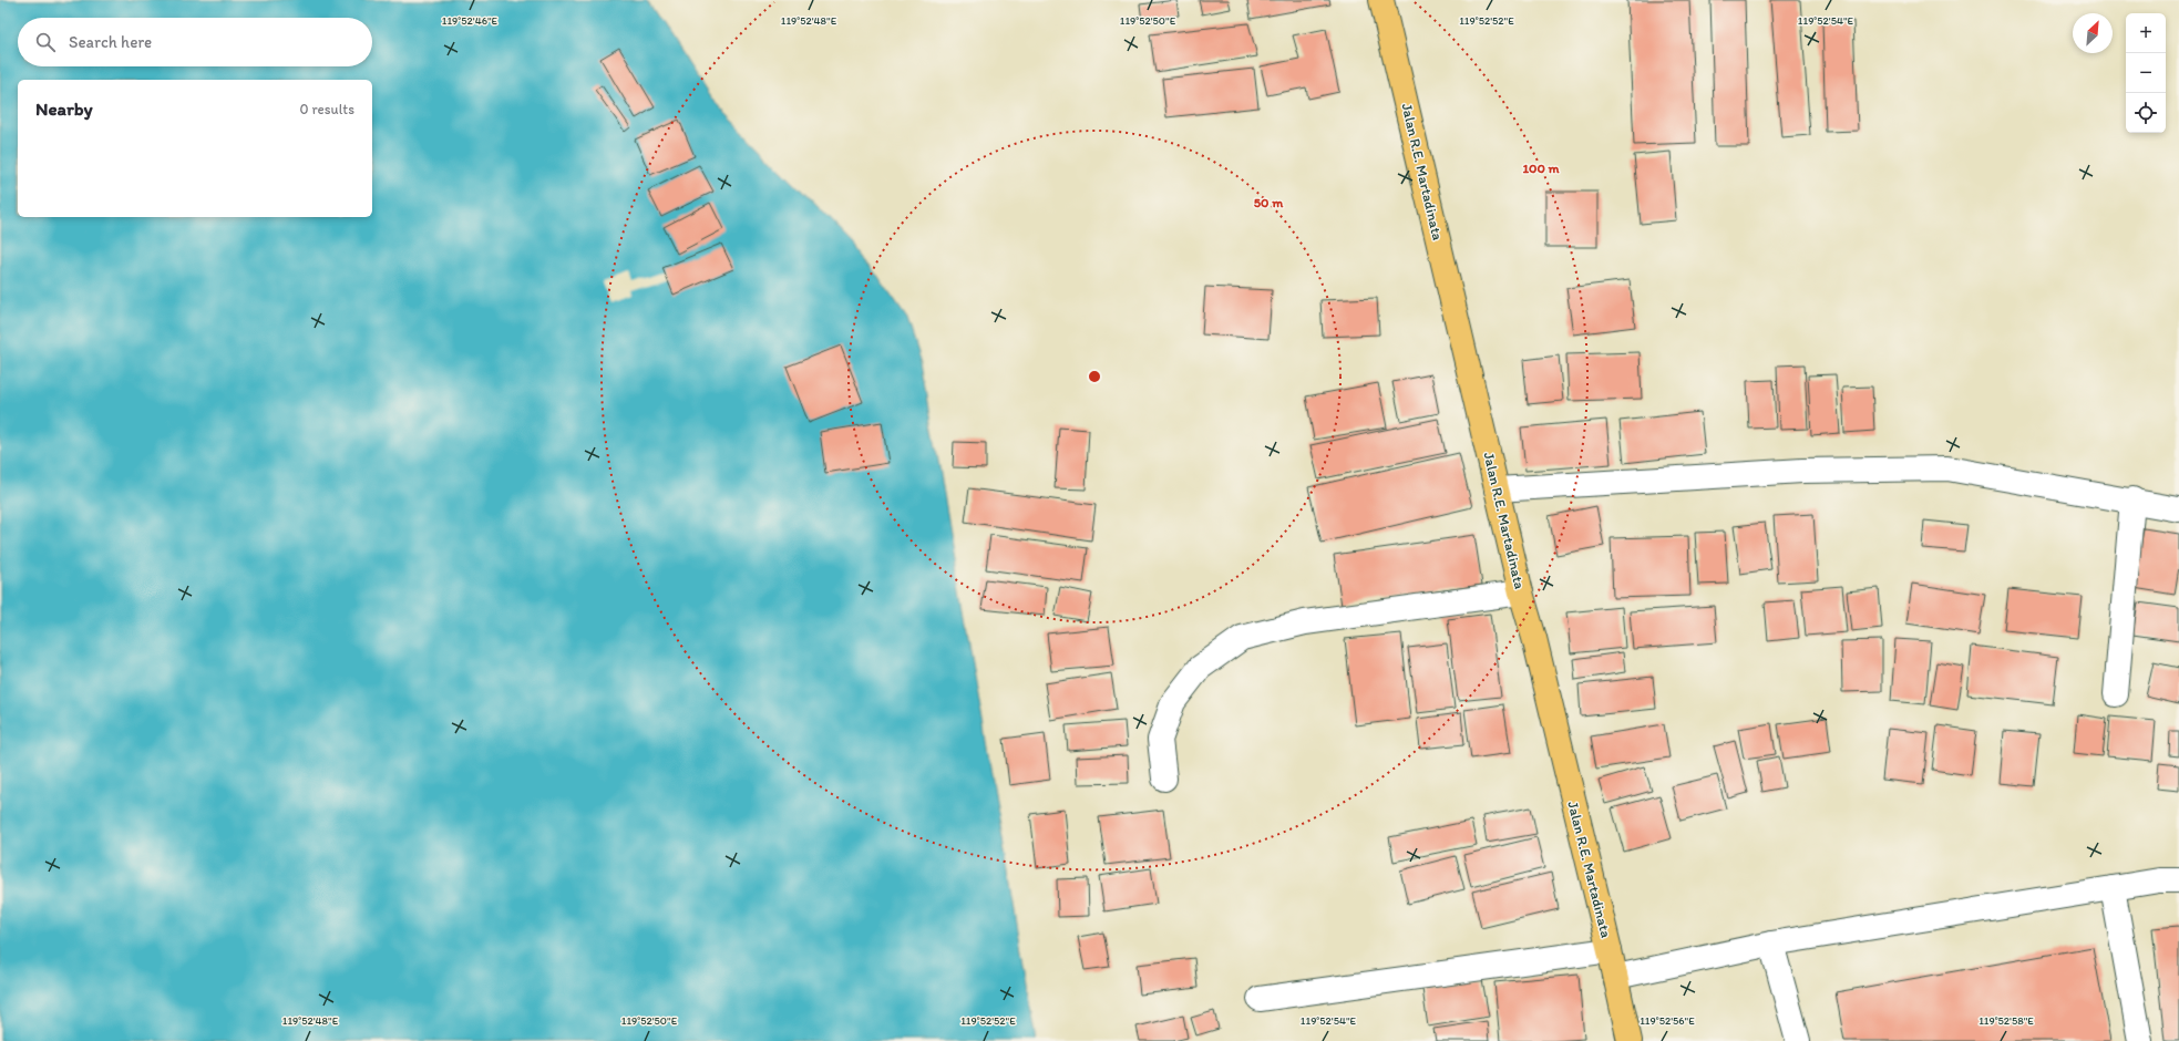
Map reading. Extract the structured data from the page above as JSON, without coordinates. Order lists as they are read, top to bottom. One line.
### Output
{"streets":{"highway":["Jalan R.E. Martadinata"]},"north":"top right","page":{"map_buttons":["+","−"],"search":"Search here","heading":["Nearby","0 results"]},"coordinates":["119°52'46\"E","119°52'48\"E","119°52'50\"E","119°52'52\"E","119°52'54\"E","119°52'56\"E","119°52'58\"E"],"rings":["100 m","50 m"]}
